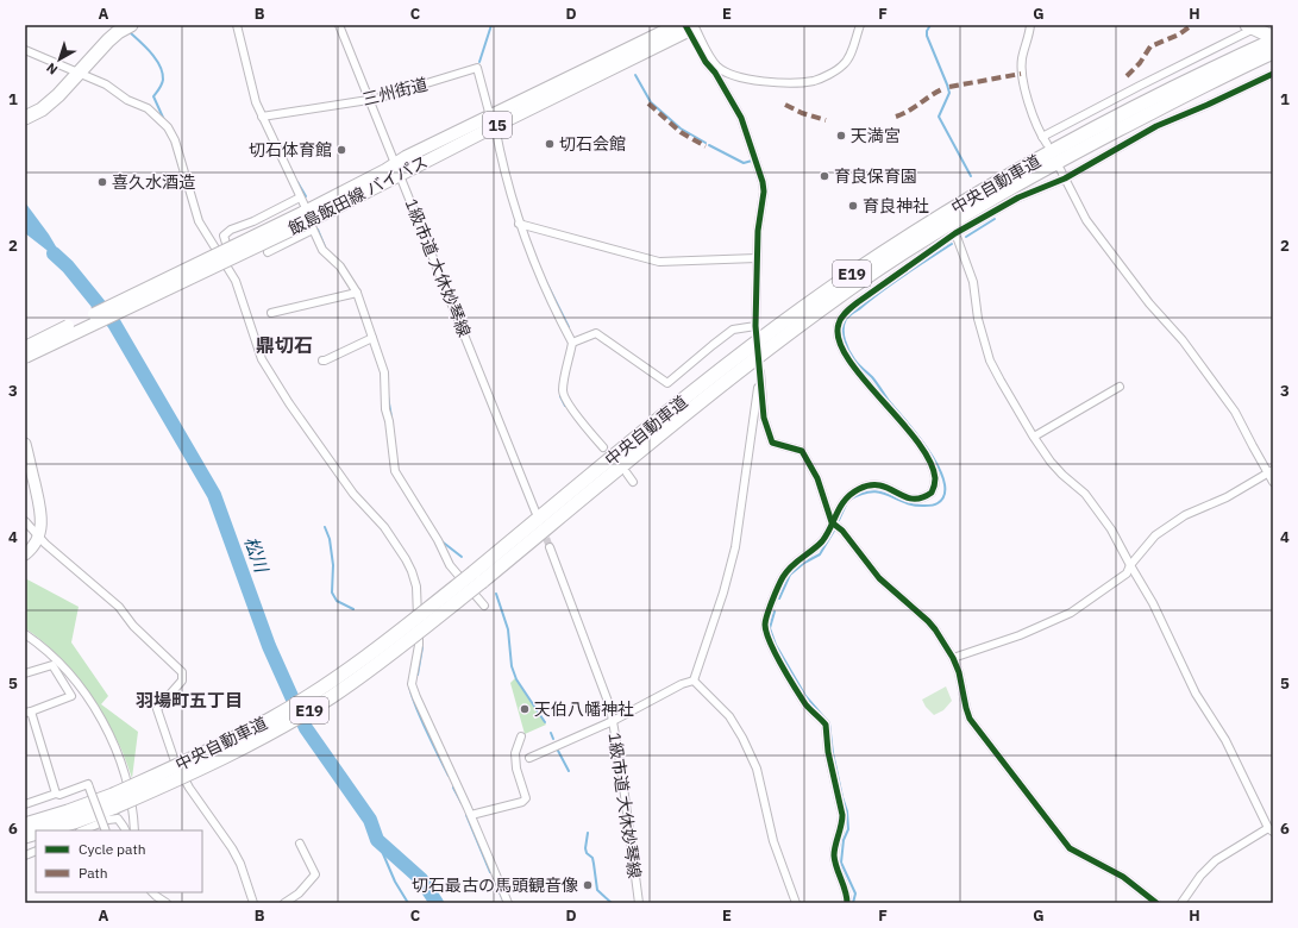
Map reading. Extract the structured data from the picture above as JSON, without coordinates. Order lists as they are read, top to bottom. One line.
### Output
{"streets":{"highway":["中央自動車道","E19"],"main road":["15","飯島飯田線 バイパス"],"street":["三州街道","1級市道 大休妙琴線"]},"crossings":[["三州街道","飯島飯田線 バイパス"],["三州街道","1級市道 大休妙琴線"],["飯島飯田線 バイパス","1級市道 大休妙琴線"]],"districts":["鼎切石","羽場町五丁目"],"water":["松川"],"places":["天満宮","切石会館","切石体育館","育良保育園","喜久水酒造","育良神社","天伯八幡神社","切石最古の馬頭観音像"],"legend":["Cycle path","Path"],"north":"bottom left","grid":{"columns":["A","B","C","D","E","F","G","H"],"rows":["1","2","3","4","5","6"]}}
